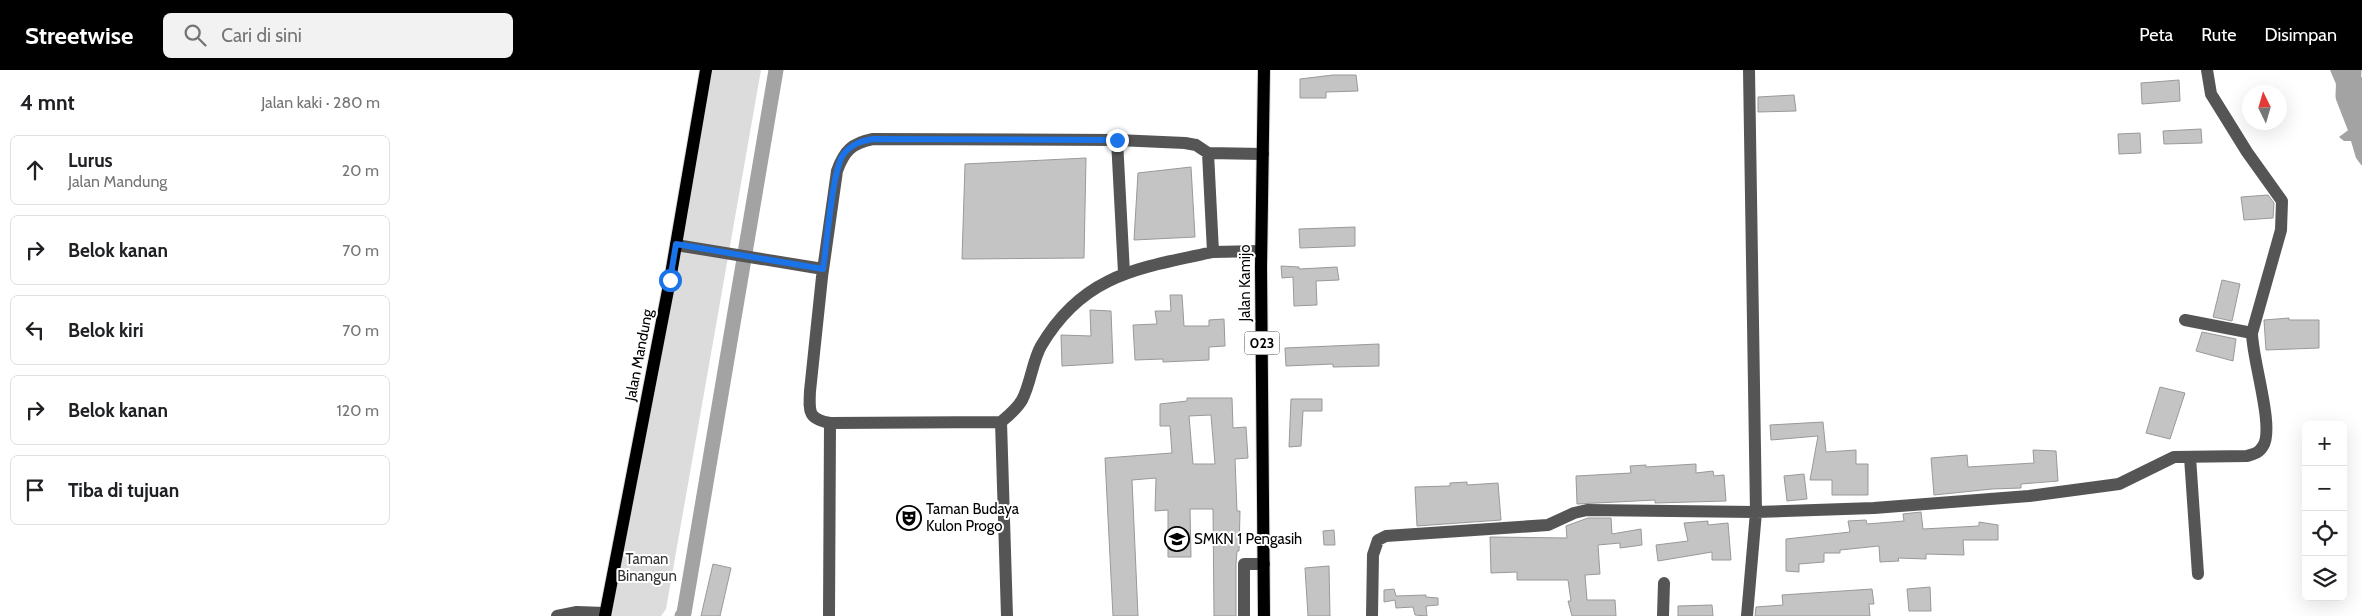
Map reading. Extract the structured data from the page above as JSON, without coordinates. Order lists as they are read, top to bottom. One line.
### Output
{"streets":{"main road":["Jalan Kamijo","023","Jalan Mandung"]},"parks":["Taman Binangun"],"places":{"theatre":["Taman Budaya Kulon Progo"],"school or university":["SMKN 1 Pengasih"]},"north":"top","page":{"header":"Streetwise","search":"Cari di sini","nav":["Peta","Rute","Disimpan"],"heading":["4 mnt","Jalan kaki · 280 m"],"list":[["Lurus","Jalan Mandung","20 m"],["Belok kanan","70 m"],["Belok kiri","70 m"],["Belok kanan","120 m"],"Tiba di tujuan"],"map_buttons":["+","−"]}}
